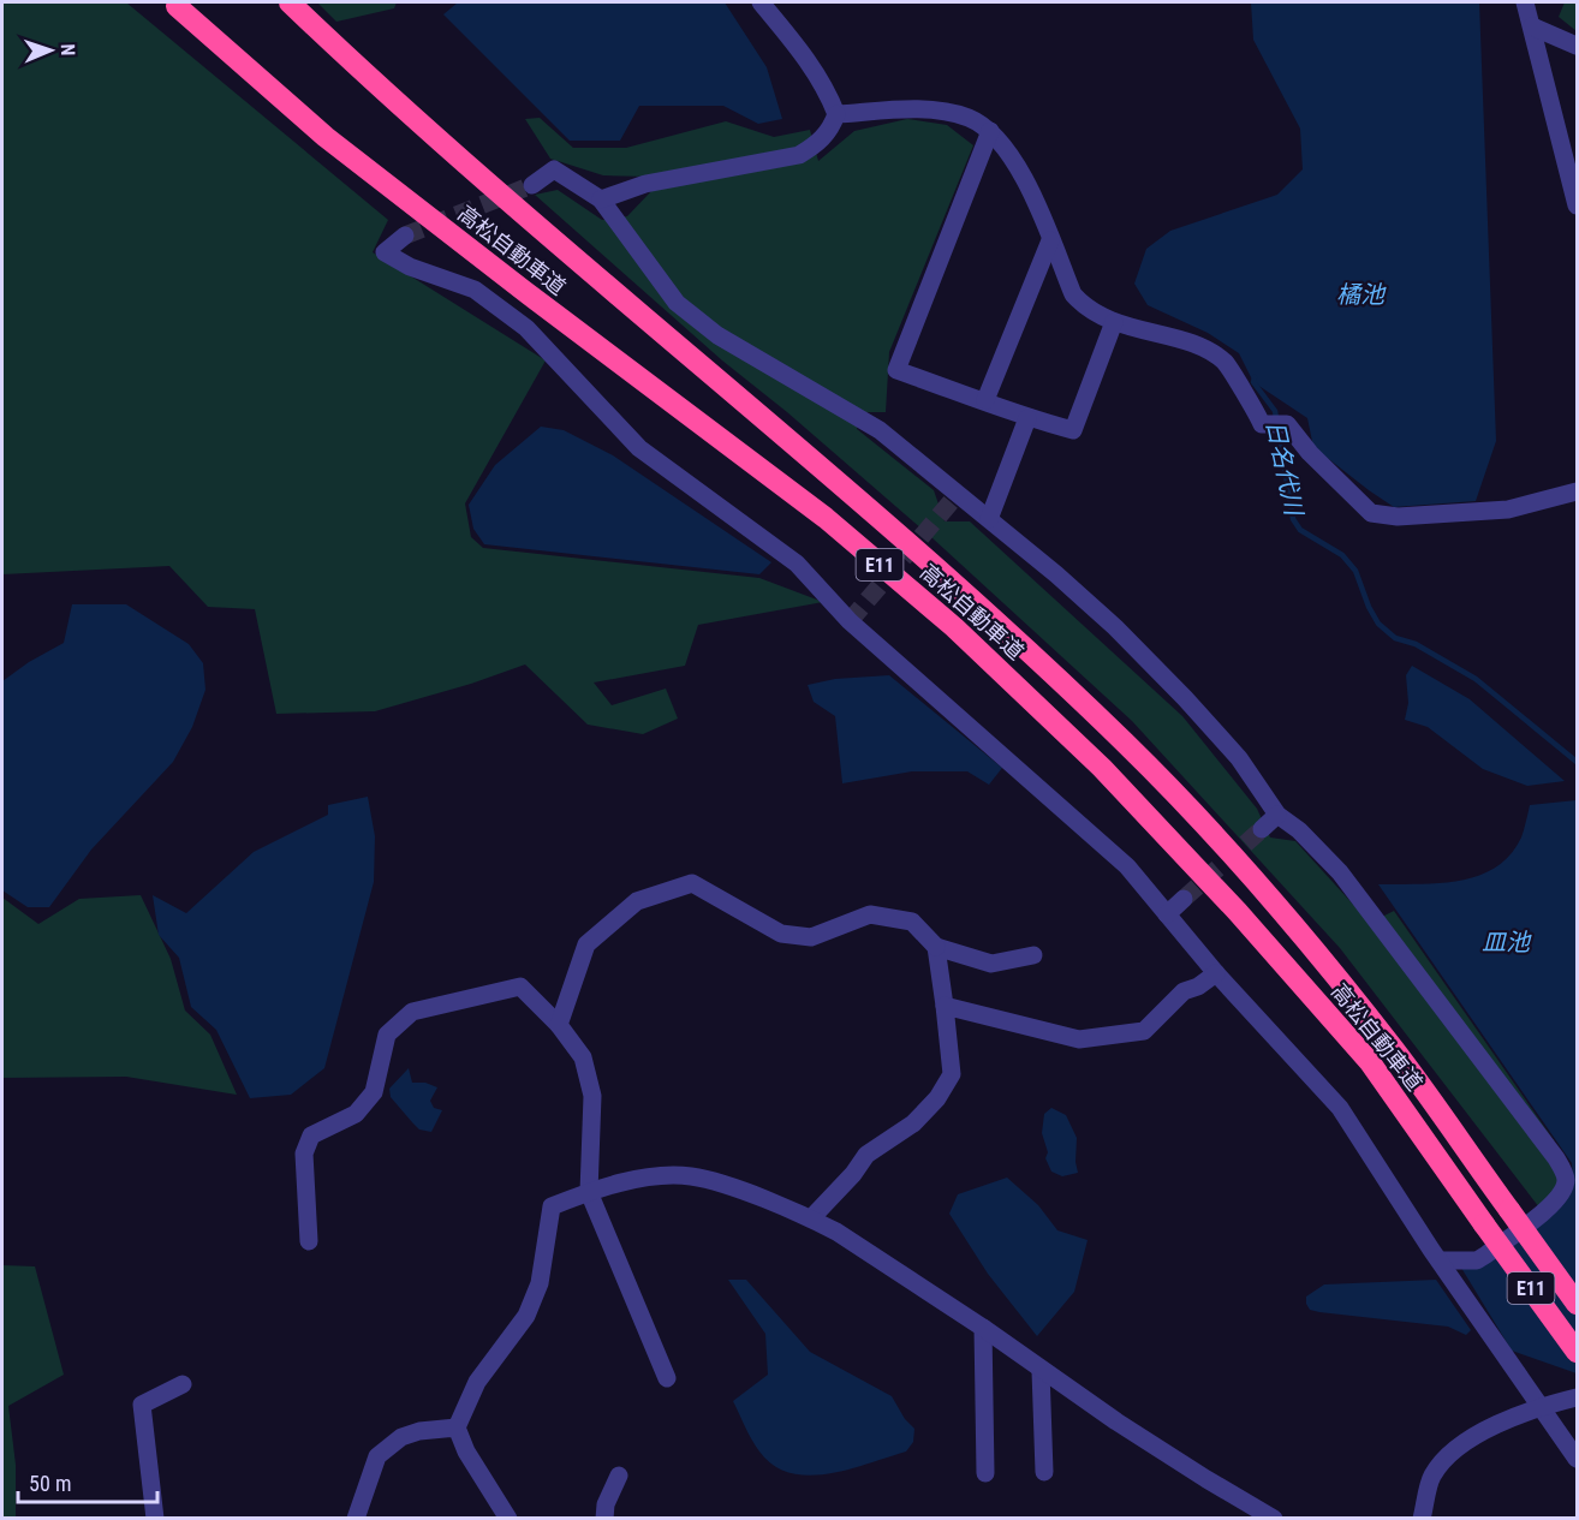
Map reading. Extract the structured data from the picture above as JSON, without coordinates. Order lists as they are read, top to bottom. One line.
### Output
{"streets":{"highway":["高松自動車道","E11"]},"water":["橘池","日名代川","皿池"],"scale_bar":"50 m","north":"right"}
